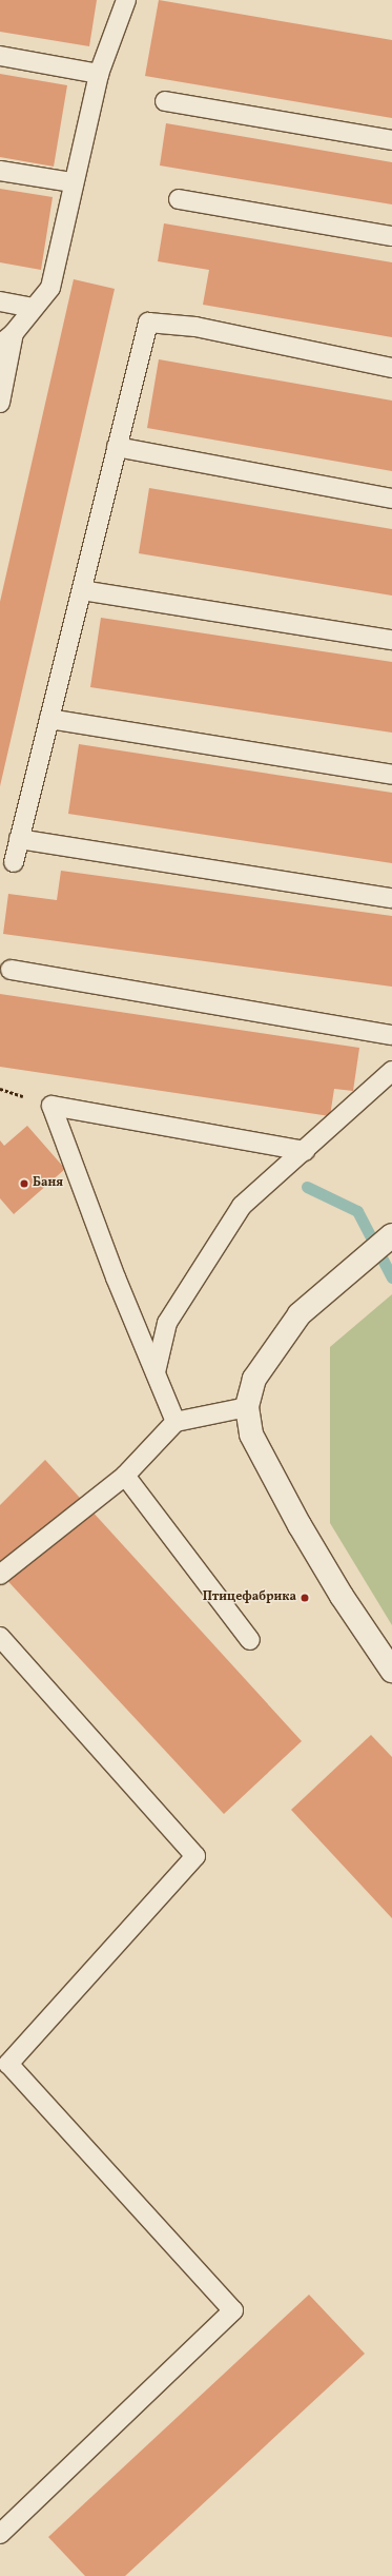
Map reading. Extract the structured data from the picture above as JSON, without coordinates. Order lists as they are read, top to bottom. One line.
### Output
{"places":["Баня","Птицефабрика"]}
